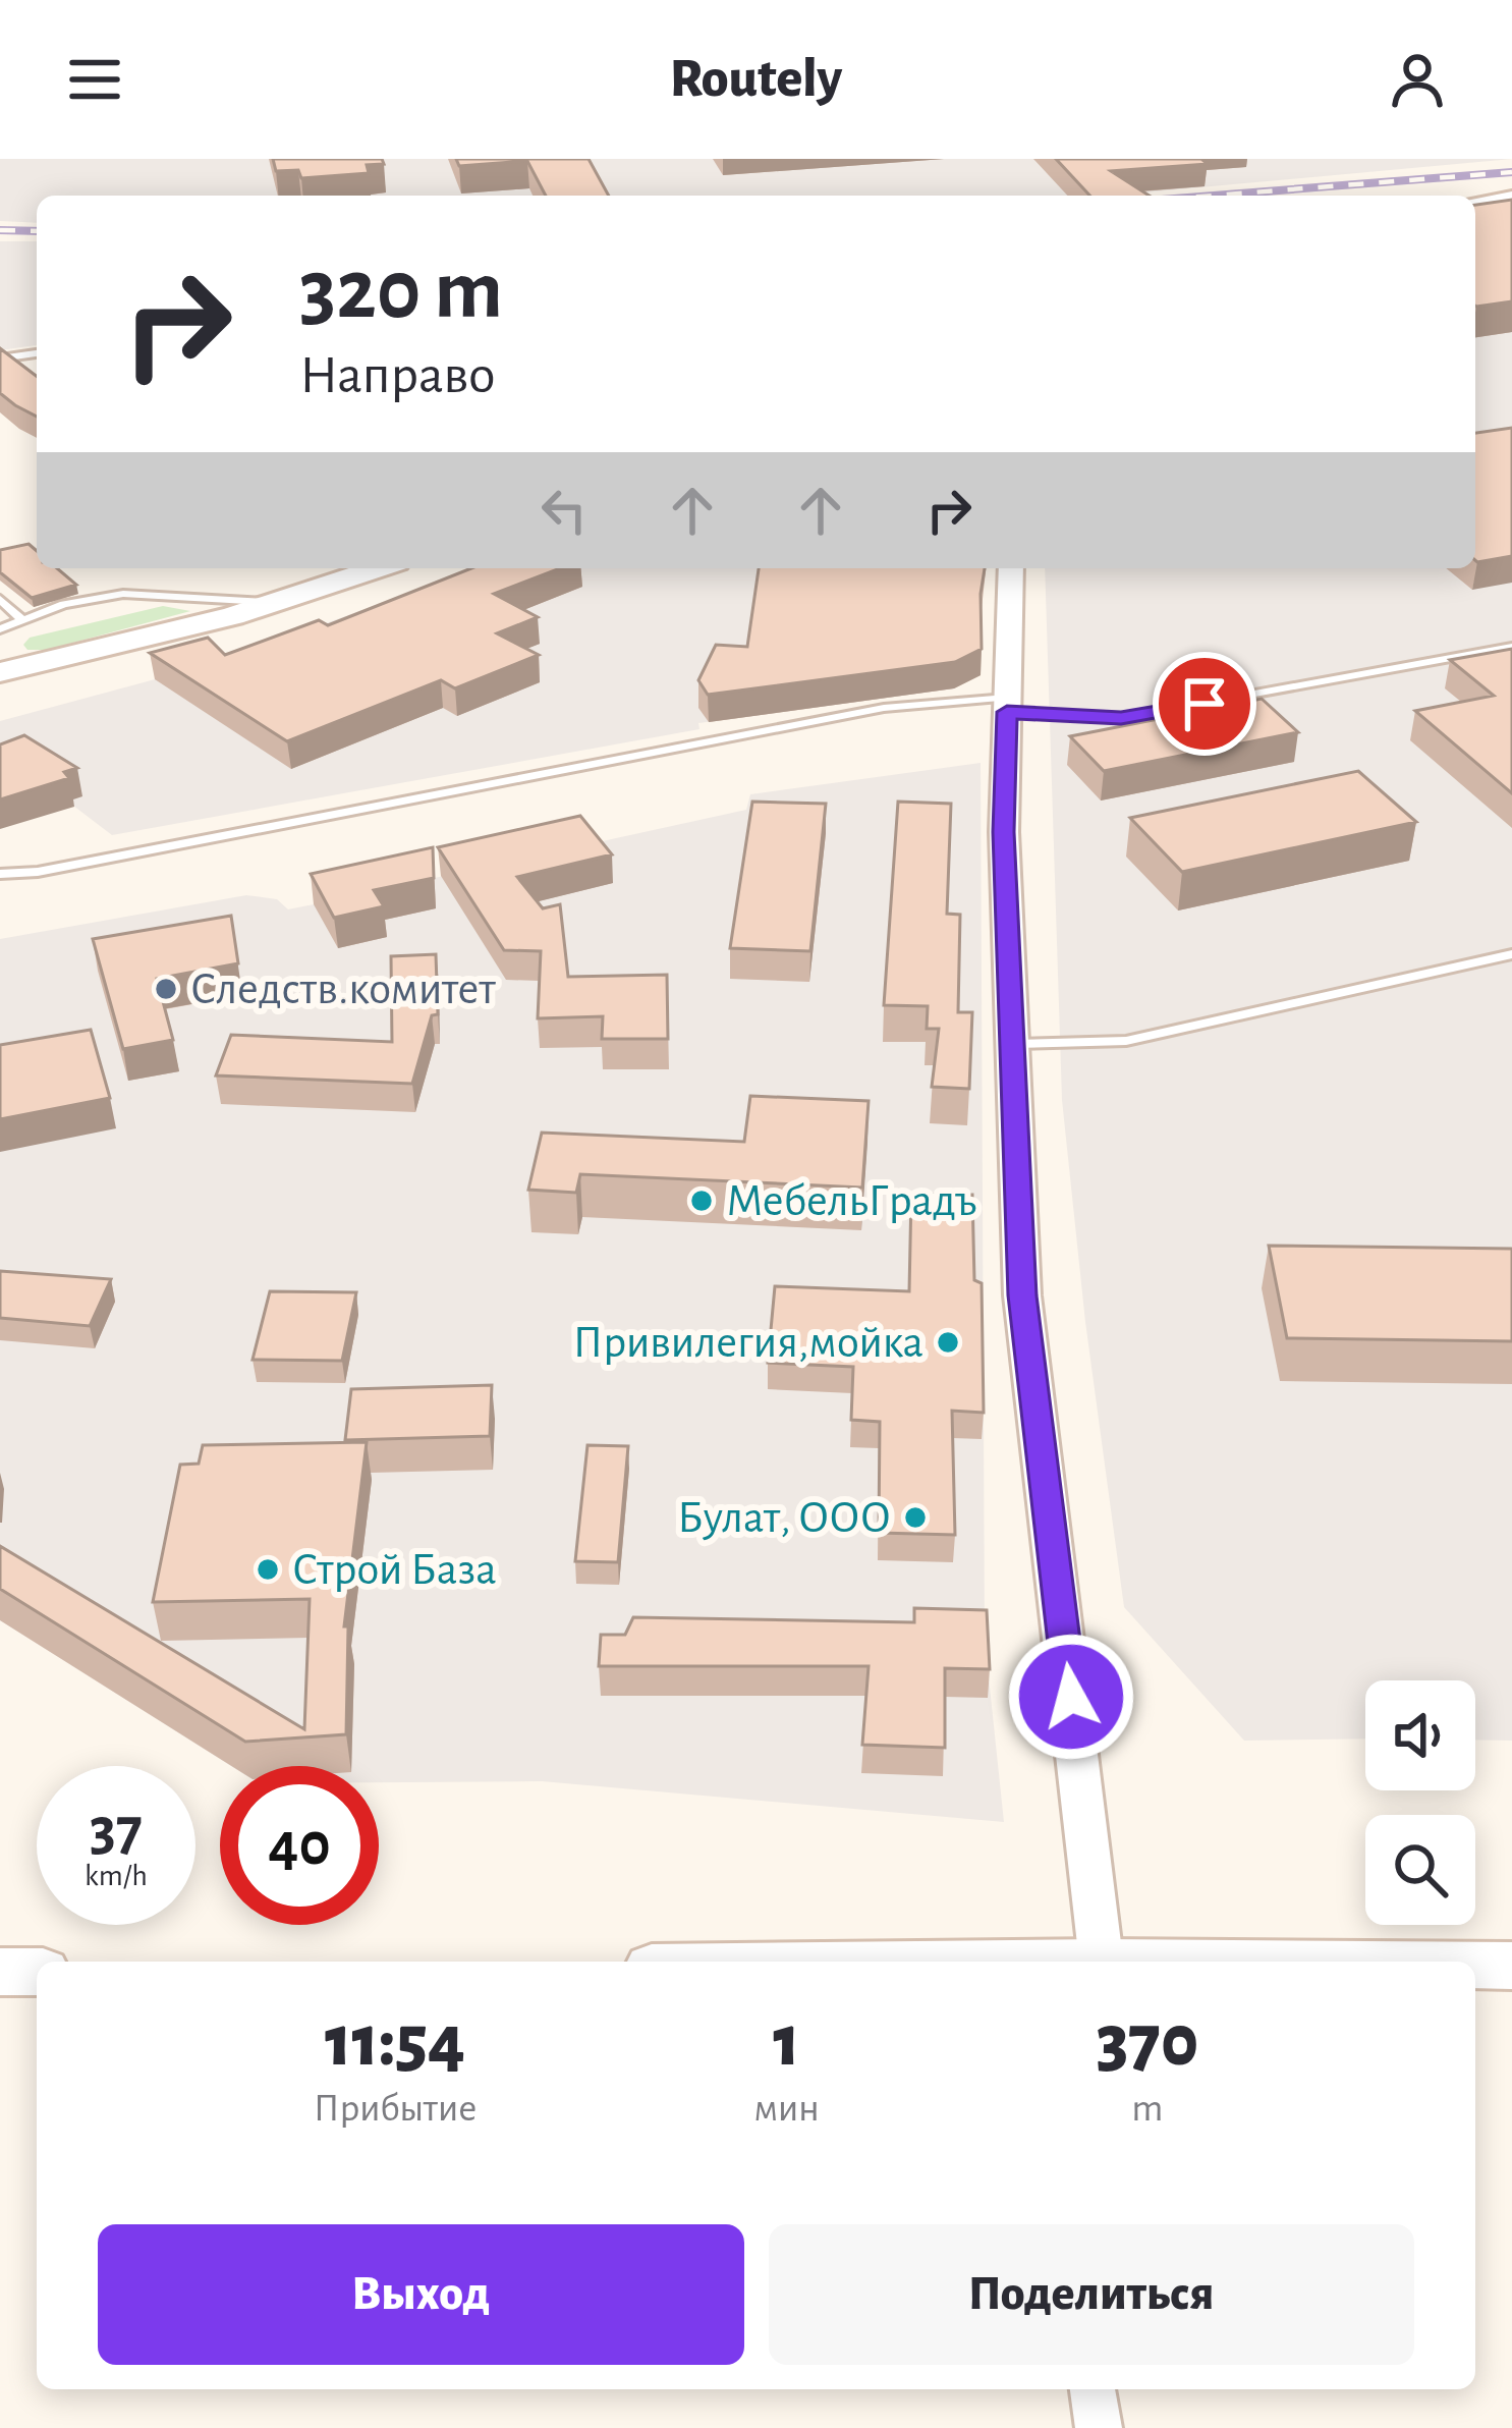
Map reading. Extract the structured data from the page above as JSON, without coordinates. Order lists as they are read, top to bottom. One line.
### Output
{"places":["Следств.комитет","МебельГрадъ","Привилегия,мойка","Булат, ООО","Строй База"],"page":{"header":"Routely","turn":["320 m","Направо"],"speed":"37 km/h","limit":"40","eta":["11:54","Прибытие","1","мин","370","m"],"buttons":["Выход","Поделиться"]}}
